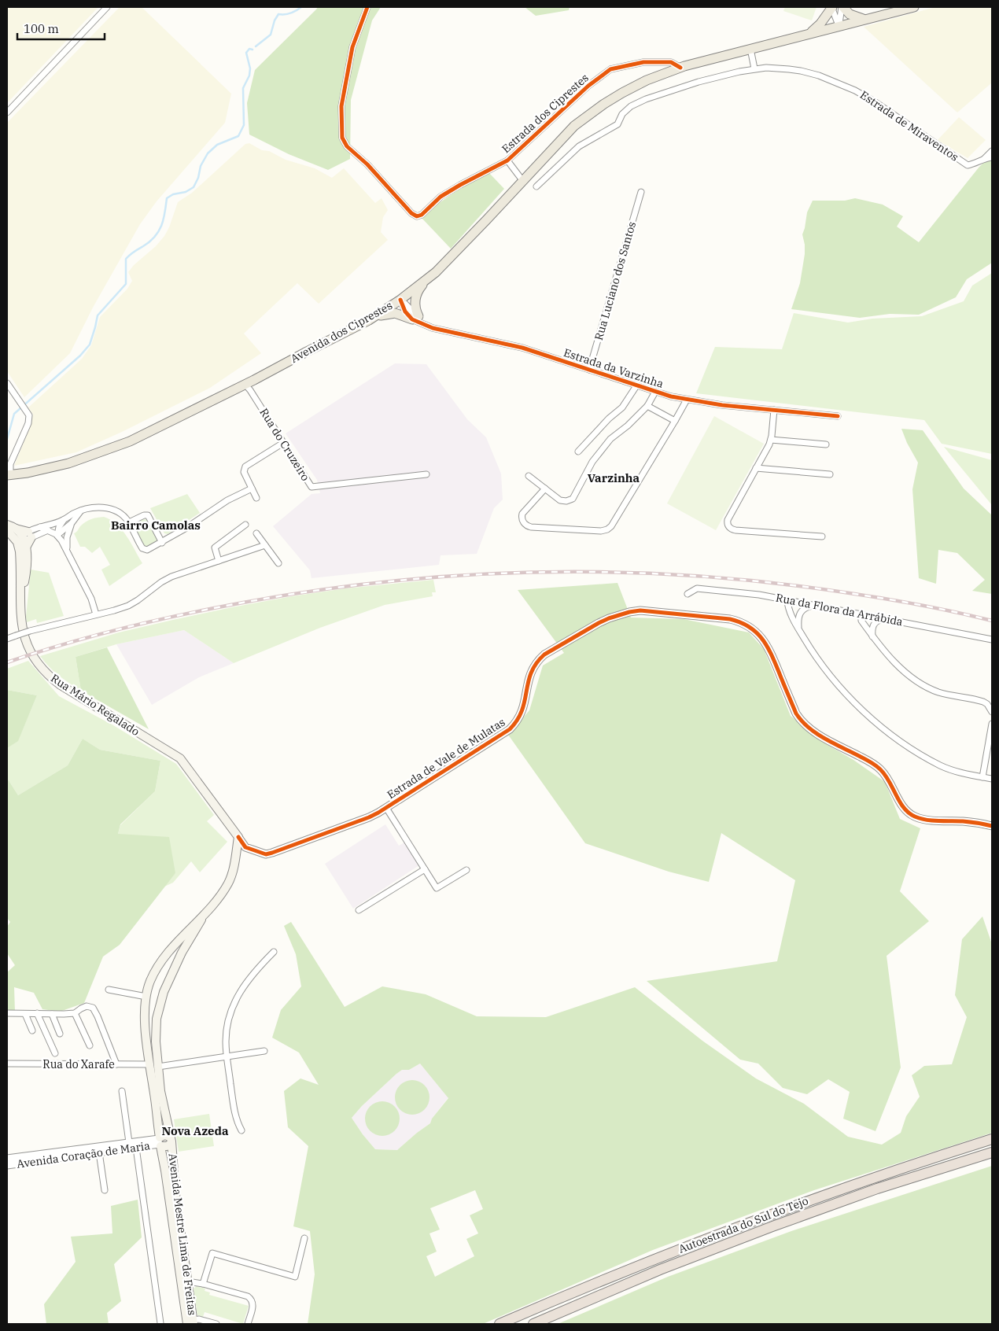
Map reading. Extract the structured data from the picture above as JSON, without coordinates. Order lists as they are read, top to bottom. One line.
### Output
{"streets":{"highway":["Autoestrada do Sul do Tejo"],"main road":["Avenida dos Ciprestes","Rua Mário Regalado","Estrada de Vale de Mulatas","Avenida Mestre Lima de Freitas"],"street":["Estrada dos Ciprestes","Estrada de Miraventos","Rua Luciano dos Santos","Estrada da Varzinha","Rua do Cruzeiro","Rua da Flora da Arrábida","Rua do Xarafe","Avenida Coração de Maria"]},"crossings":[["Estrada dos Ciprestes","Avenida dos Ciprestes"],["Rua Luciano dos Santos","Estrada da Varzinha"],["Avenida dos Ciprestes","Rua do Cruzeiro"],["Rua Mário Regalado","Estrada de Vale de Mulatas"],["Estrada de Vale de Mulatas","Avenida Mestre Lima de Freitas"],["Rua do Xarafe","Avenida Mestre Lima de Freitas"],["Avenida Coração de Maria","Avenida Mestre Lima de Freitas"]],"districts":["Varzinha","Bairro Camolas","Nova Azeda"],"scale_bar":"100 m"}
